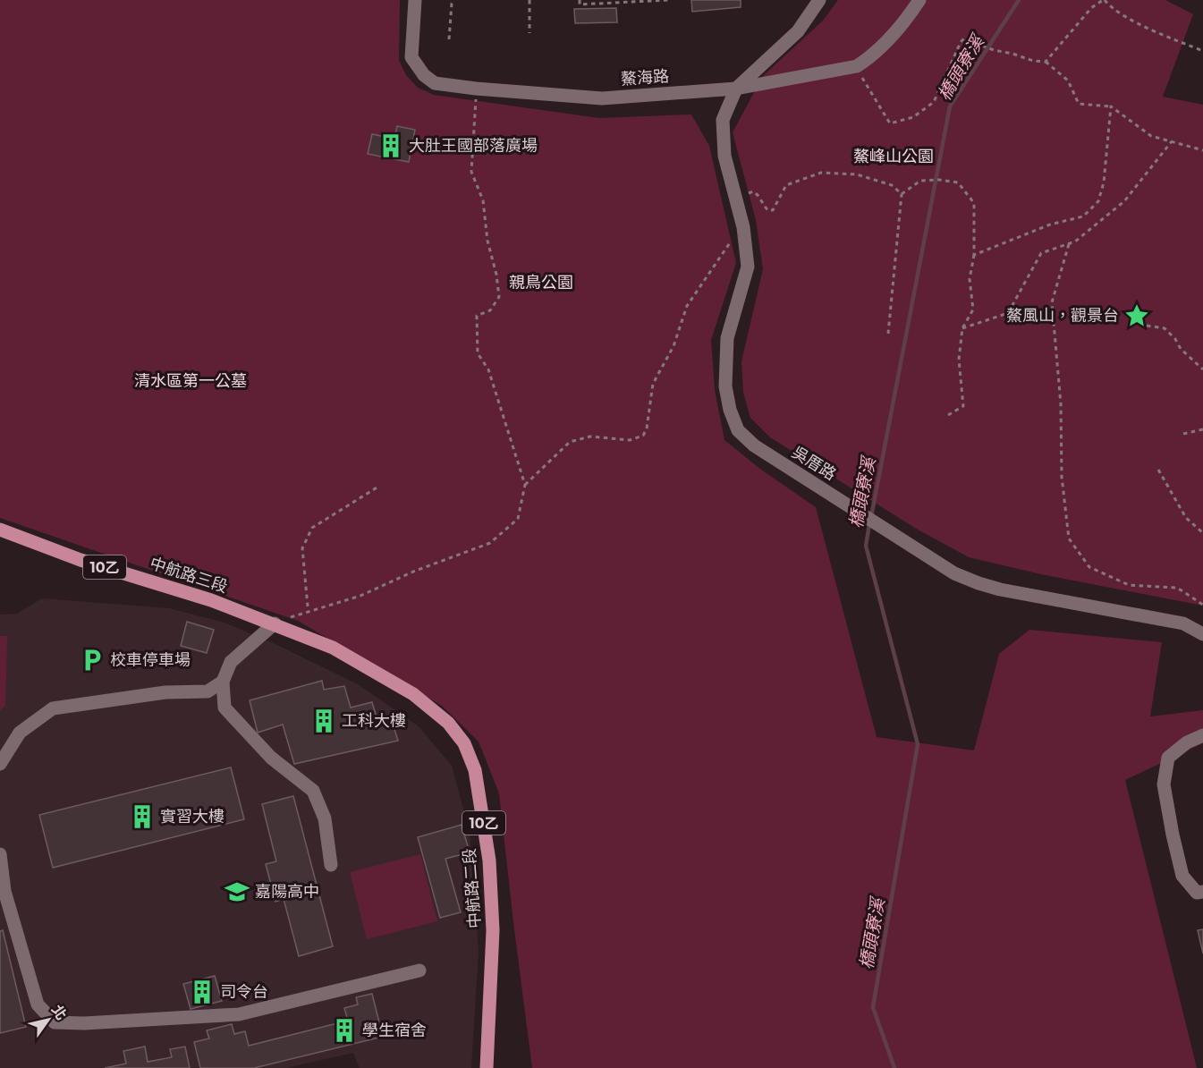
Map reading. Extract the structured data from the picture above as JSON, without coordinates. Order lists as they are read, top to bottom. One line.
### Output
{"streets":{"main road":["10乙","中航路三段","中航路二段"],"street":["鰲海路","吳厝路"]},"crossings":[["鰲海路","吳厝路"],["中航路三段","中航路二段"]],"water":["橋頭寮溪"],"parks":["鰲峰山公園","親鳥公園","清水區第一公墓"],"places":{"building":["大肚王國部落廣場","工科大樓","實習大樓","司令台","學生宿舍"],"place":["鰲風山，觀景台"],"parking":["校車停車場"],"school or university":["嘉陽高中"]},"north":"top right"}
